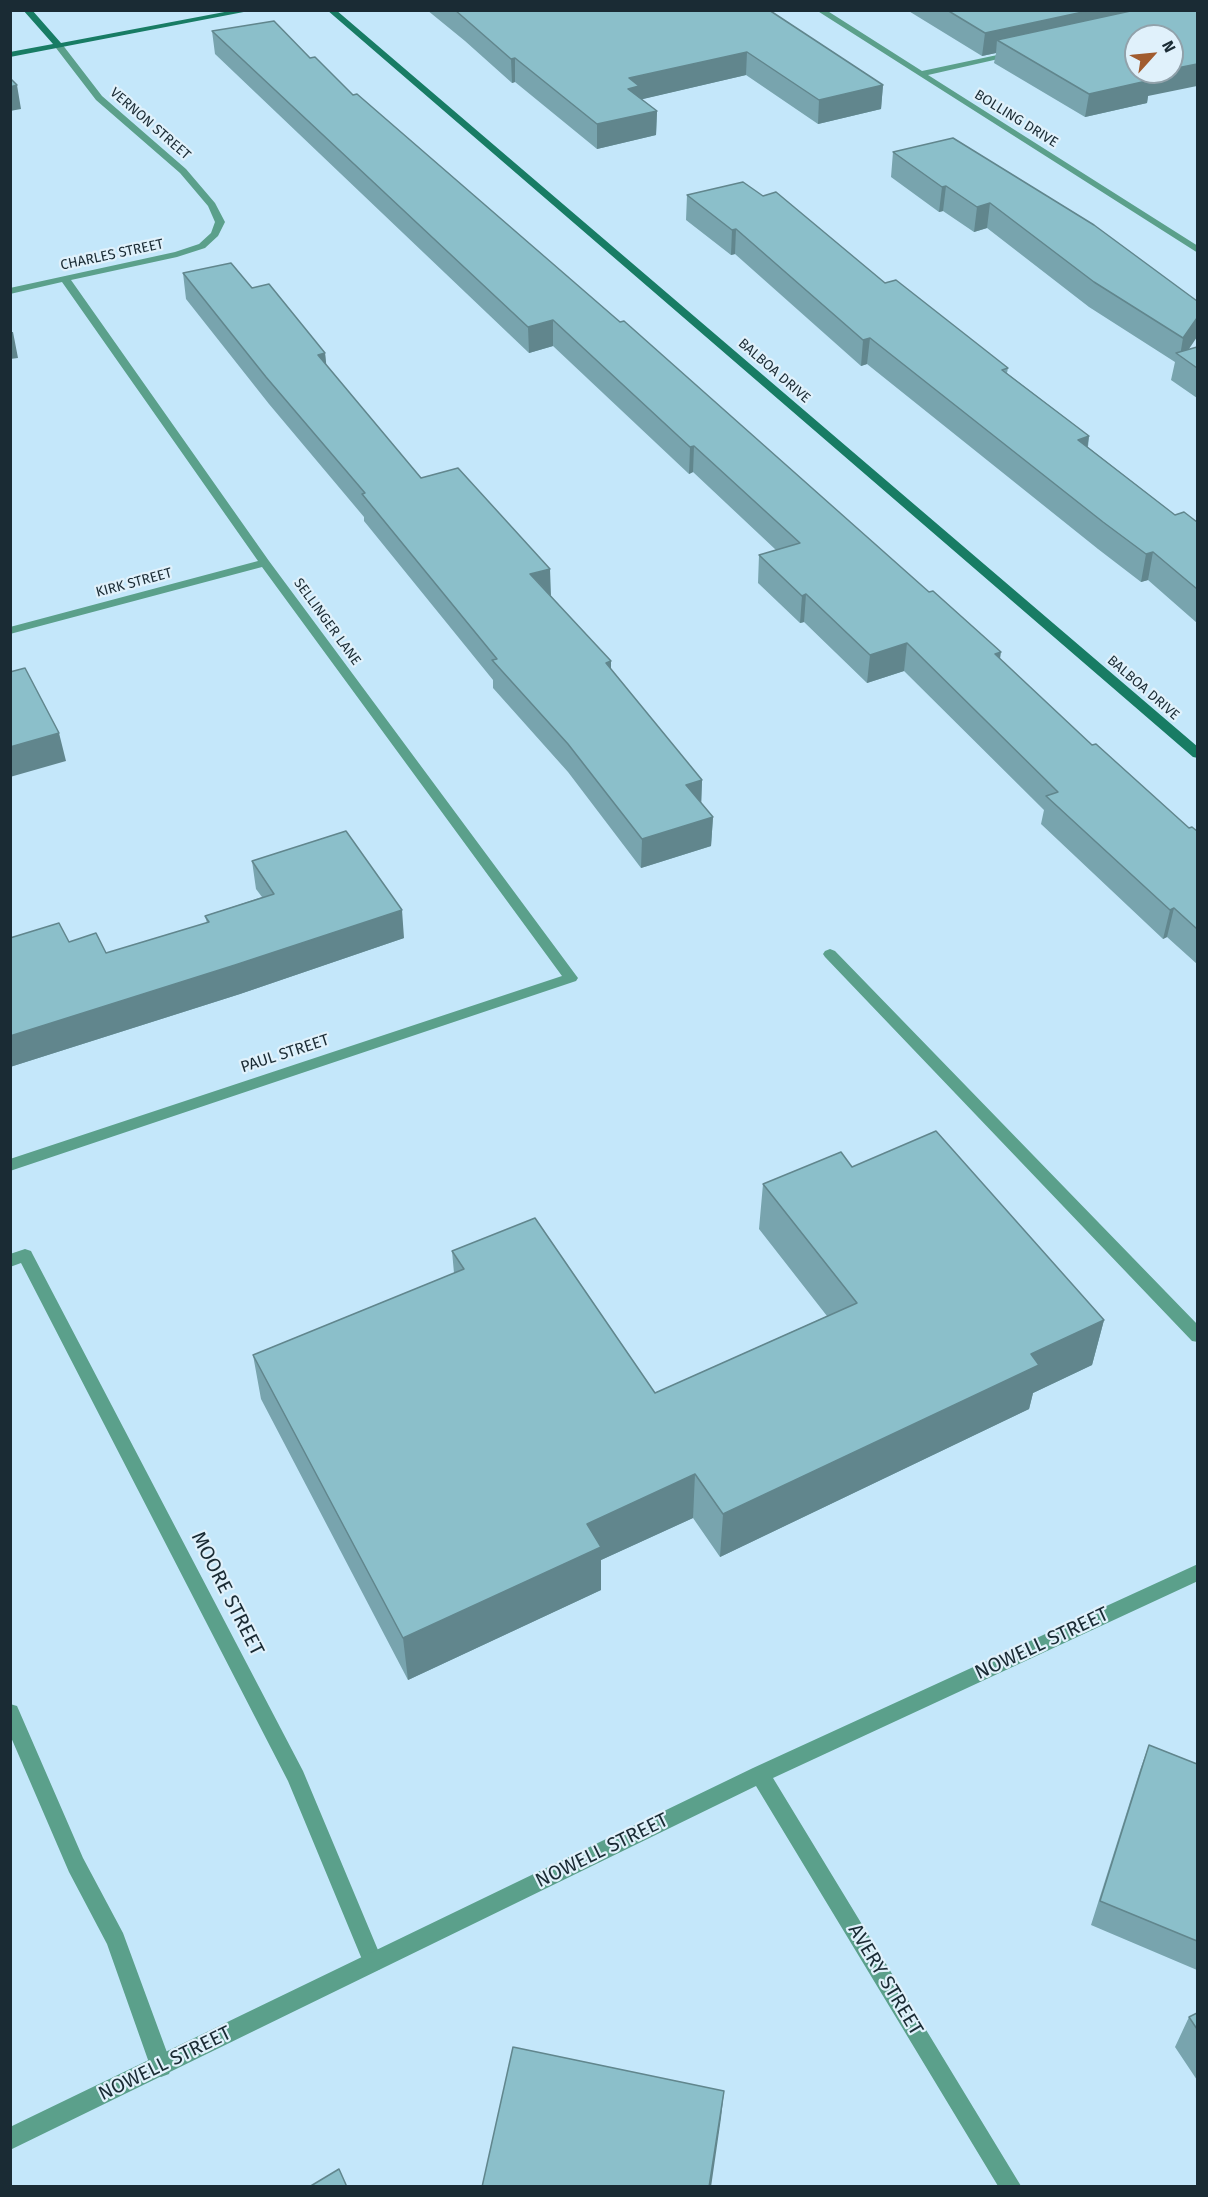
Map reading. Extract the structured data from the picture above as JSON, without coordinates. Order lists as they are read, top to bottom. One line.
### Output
{"streets":{"street":["BOLLING DRIVE","VERNON STREET","CHARLES STREET","BALBOA DRIVE","KIRK STREET","SELLINGER LANE","PAUL STREET","MOORE STREET","NOWELL STREET","AVERY STREET"]},"crossings":[["VERNON STREET","CHARLES STREET"],["CHARLES STREET","SELLINGER LANE"],["KIRK STREET","SELLINGER LANE"],["SELLINGER LANE","PAUL STREET"],["MOORE STREET","NOWELL STREET"],["NOWELL STREET","AVERY STREET"]],"north":"top right"}
